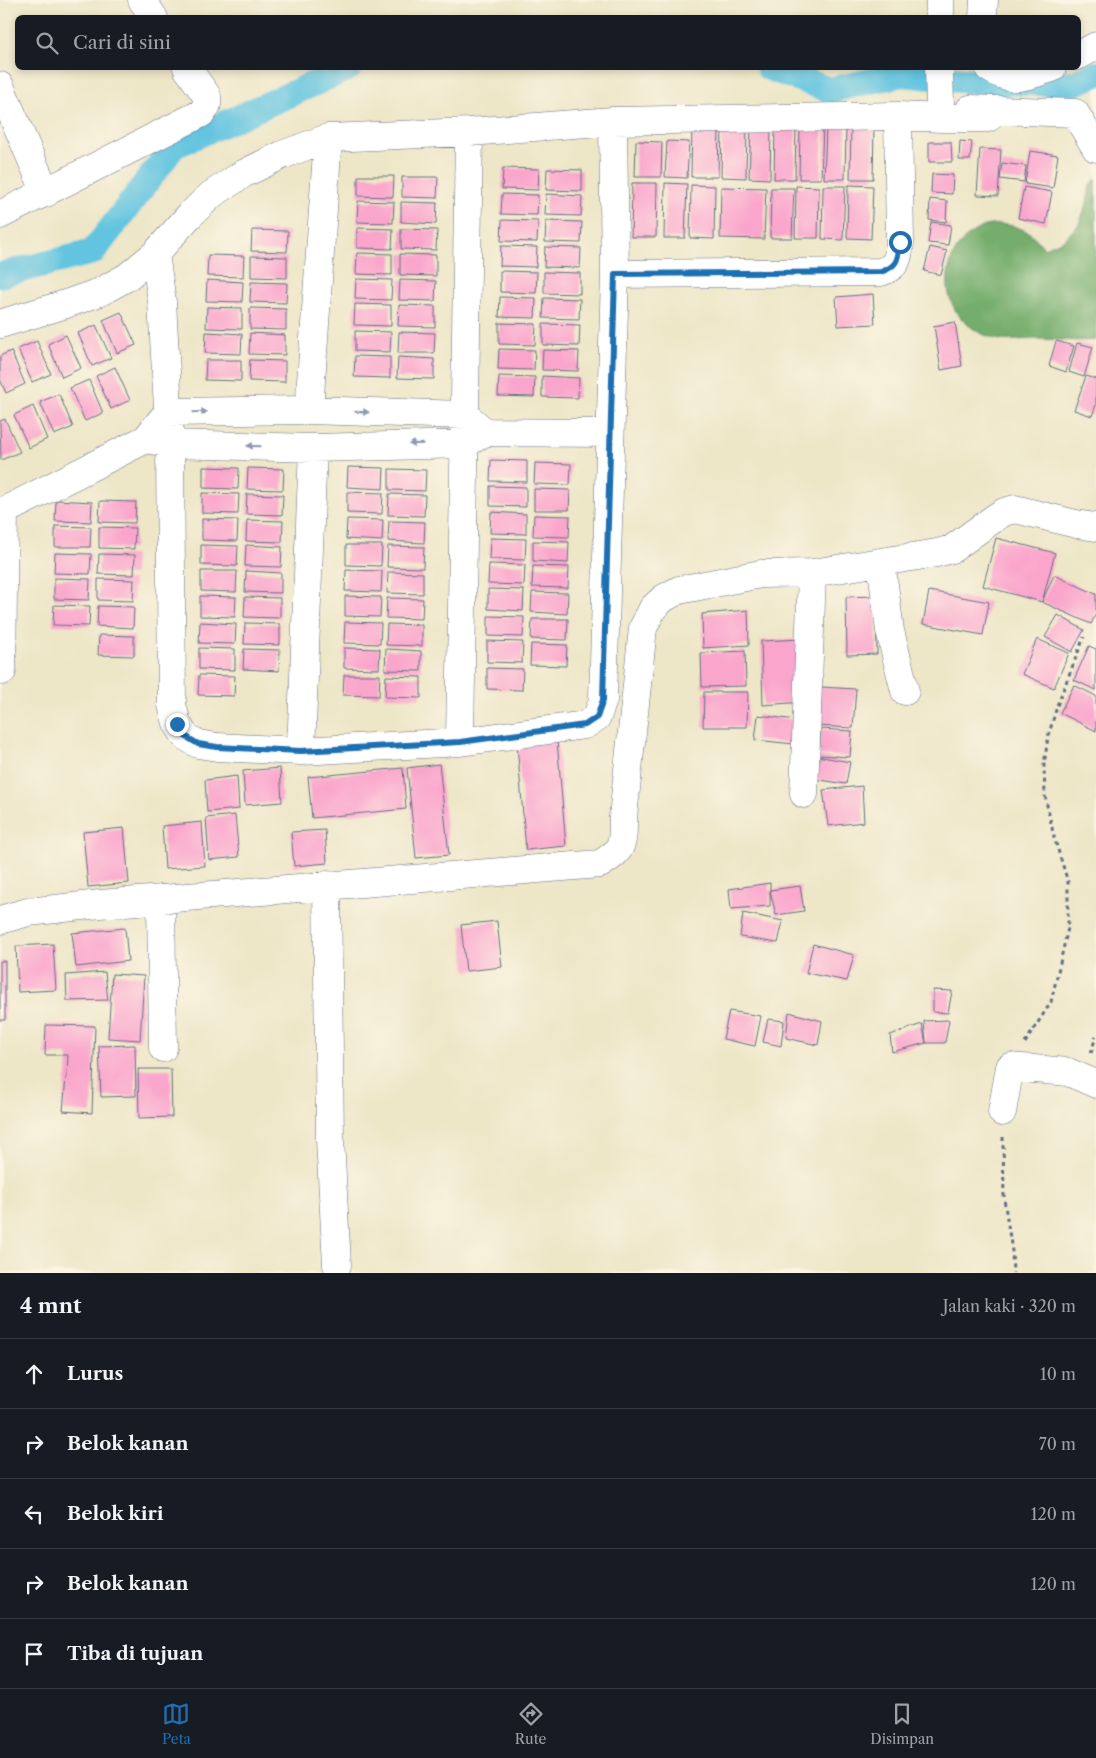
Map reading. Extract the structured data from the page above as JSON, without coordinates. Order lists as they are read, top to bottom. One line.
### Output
{"page":{"search":"Cari di sini","heading":["4 mnt","Jalan kaki · 320 m"],"list":[["Lurus","10 m"],["Belok kanan","70 m"],["Belok kiri","120 m"],["Belok kanan","120 m"],"Tiba di tujuan"],"nav":["Peta","Rute","Disimpan"]}}
